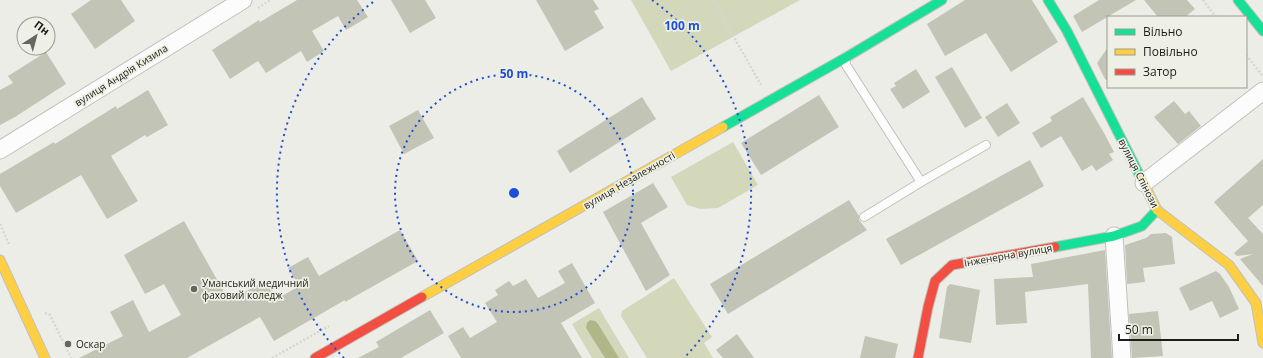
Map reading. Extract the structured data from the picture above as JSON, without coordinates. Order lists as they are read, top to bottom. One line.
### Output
{"streets":{"street":["вулиця Андрія Кизила","вулиця Спінози","вулиця Незалежності","Інженерна вулиця"]},"crossings":[["вулиця Спінози","Інженерна вулиця"]],"places":["Уманський медичний фаховий коледж","Оскар"],"legend":["Вільно","Повільно","Затор"],"scale_bar":"50 m","north":"top right","rings":["100 m","50 m"]}
